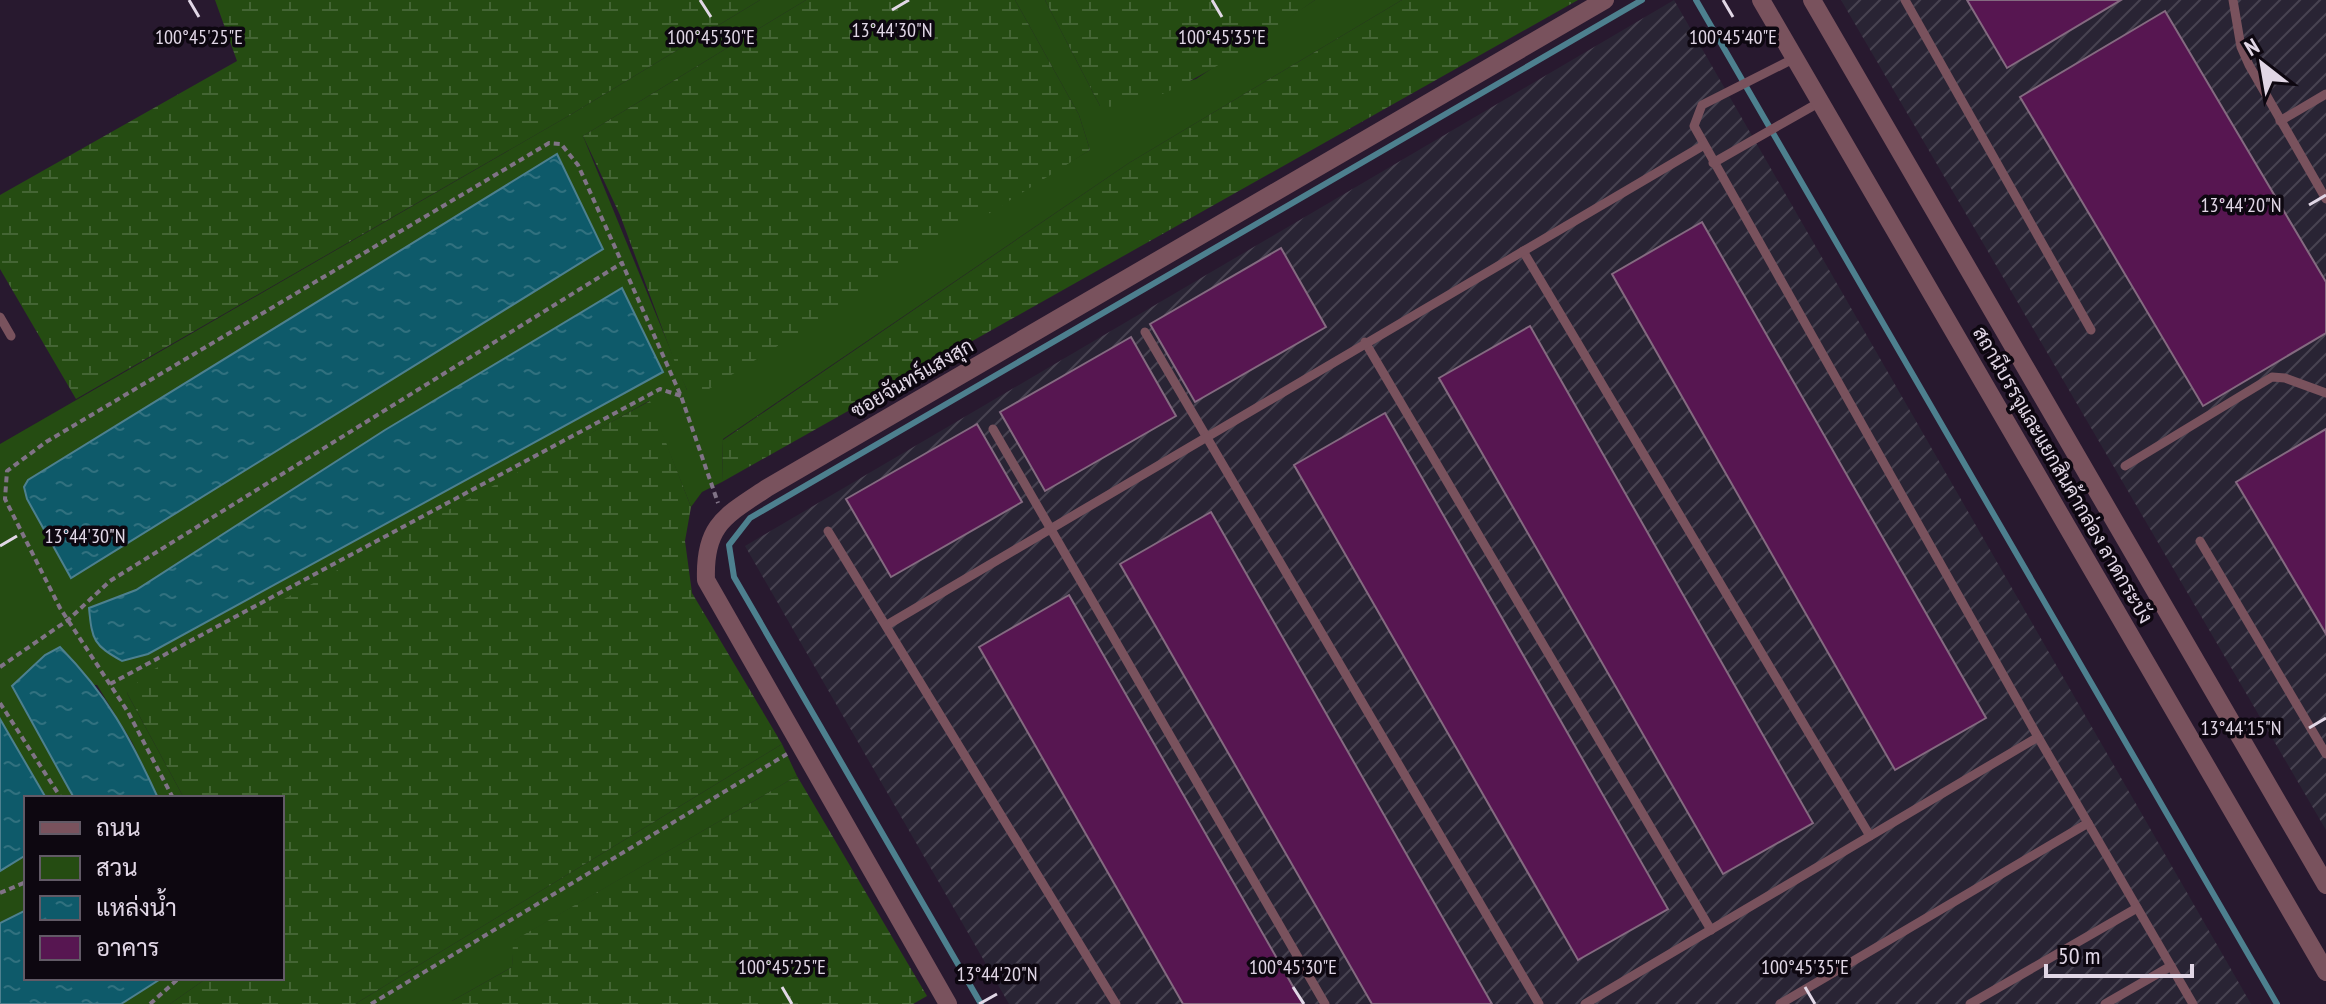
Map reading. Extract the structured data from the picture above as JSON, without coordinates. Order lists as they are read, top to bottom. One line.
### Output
{"streets":{"street":["ซอยจันทร์แสงสุก","สถานีบรรจุและแยกสินค้ากล่อง ลาดกระบัง"]},"legend":["ถนน","สวน","แหล่งน้ำ","อาคาร"],"scale_bar":"50 m","north":"top left","coordinates":["13°44'30\"N","100°45'25\"E","100°45'30\"E","100°45'35\"E","100°45'40\"E","13°44'20\"N","13°44'15\"N"]}
